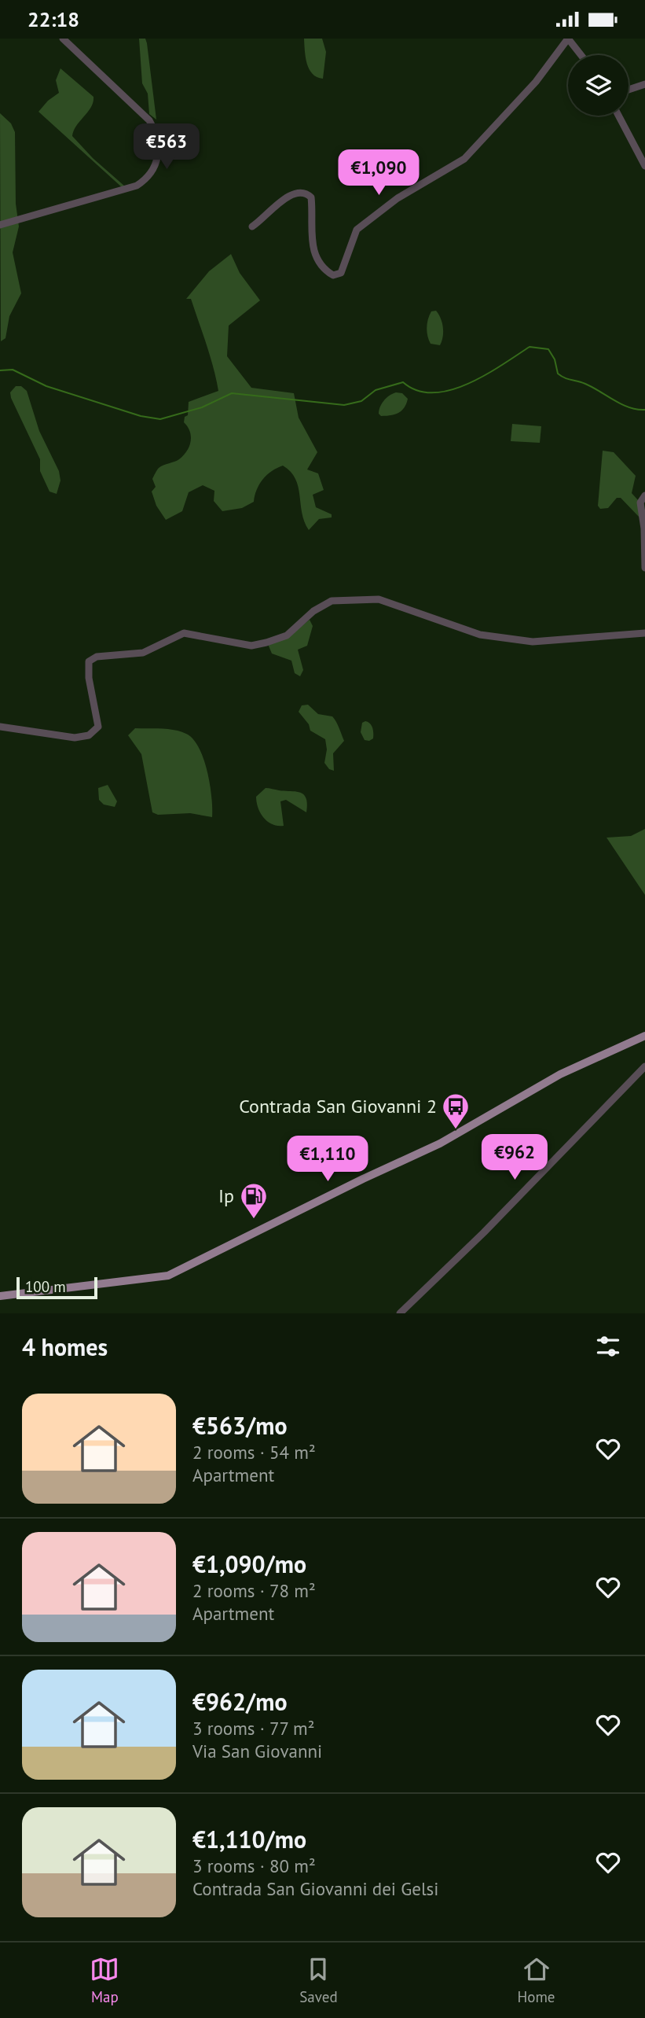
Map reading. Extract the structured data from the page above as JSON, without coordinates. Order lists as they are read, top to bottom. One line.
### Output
{"places":{"bus stop":["Contrada San Giovanni 2"],"fuel station":["Ip"]},"scale_bar":"100 m","page":{"status":"22:18","price":["€563","€1,090","€962","€1,110"],"scale":"100 m","heading":"4 homes","list":[{"name":"€563/mo","note":"2 rooms · 54 m² · Apartment"},{"name":"€1,090/mo","note":"2 rooms · 78 m² · Apartment"},{"name":"€962/mo","note":"3 rooms · 77 m² · Via San Giovanni"},{"name":"€1,110/mo","note":"3 rooms · 80 m² · Contrada San Giovanni dei Gelsi"}],"tabs":["Map","Saved","Home"]}}
